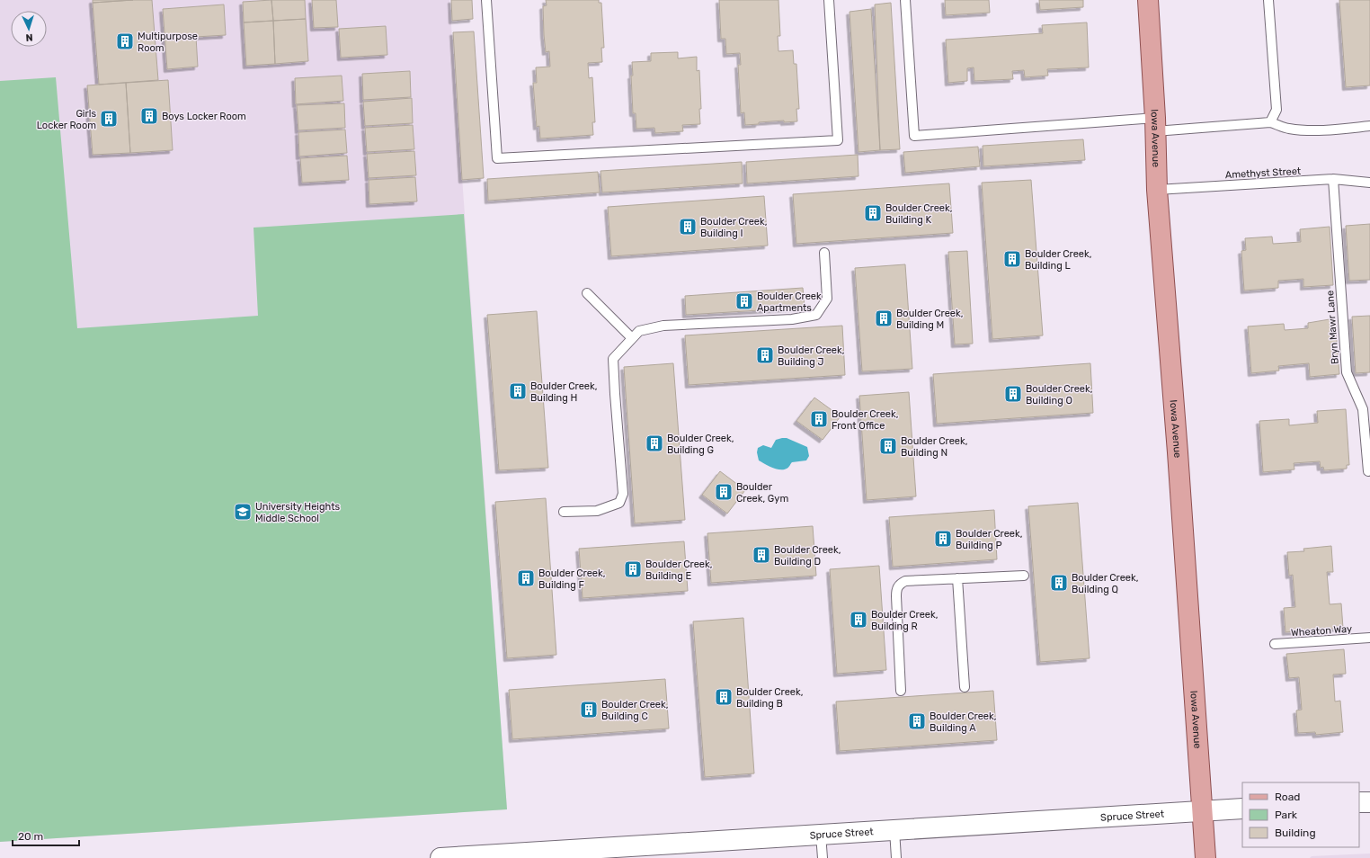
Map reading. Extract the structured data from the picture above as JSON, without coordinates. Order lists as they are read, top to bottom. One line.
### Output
{"streets":{"main road":["Iowa Avenue"],"street":["Spruce Street"],"lane":["Amethyst Street","Bryn Mawr Lane","Wheaton Way"]},"crossings":[["Iowa Avenue","Amethyst Street"],["Iowa Avenue","Spruce Street"],["Amethyst Street","Bryn Mawr Lane"]],"places":{"building":["Multipurpose Room","Boys Locker Room","Girls Locker Room","Boulder Creek, Building K","Boulder Creek, Building I","Boulder Creek, Building L","Boulder Creek Apartments","Boulder Creek, Building M","Boulder Creek, Building J","Boulder Creek, Building H","Boulder Creek, Building O","Boulder Creek, Front Office","Boulder Creek, Building G","Boulder Creek, Building N","Boulder Creek, Gym","Boulder Creek, Building P","Boulder Creek, Building D","Boulder Creek, Building E","Boulder Creek, Building F","Boulder Creek, Building Q","Boulder Creek, Building R","Boulder Creek, Building B","Boulder Creek, Building C","Boulder Creek, Building A"],"school or university":["University Heights Middle School"]},"legend":["Road","Park","Building"],"scale_bar":"20 m","north":"bottom"}
